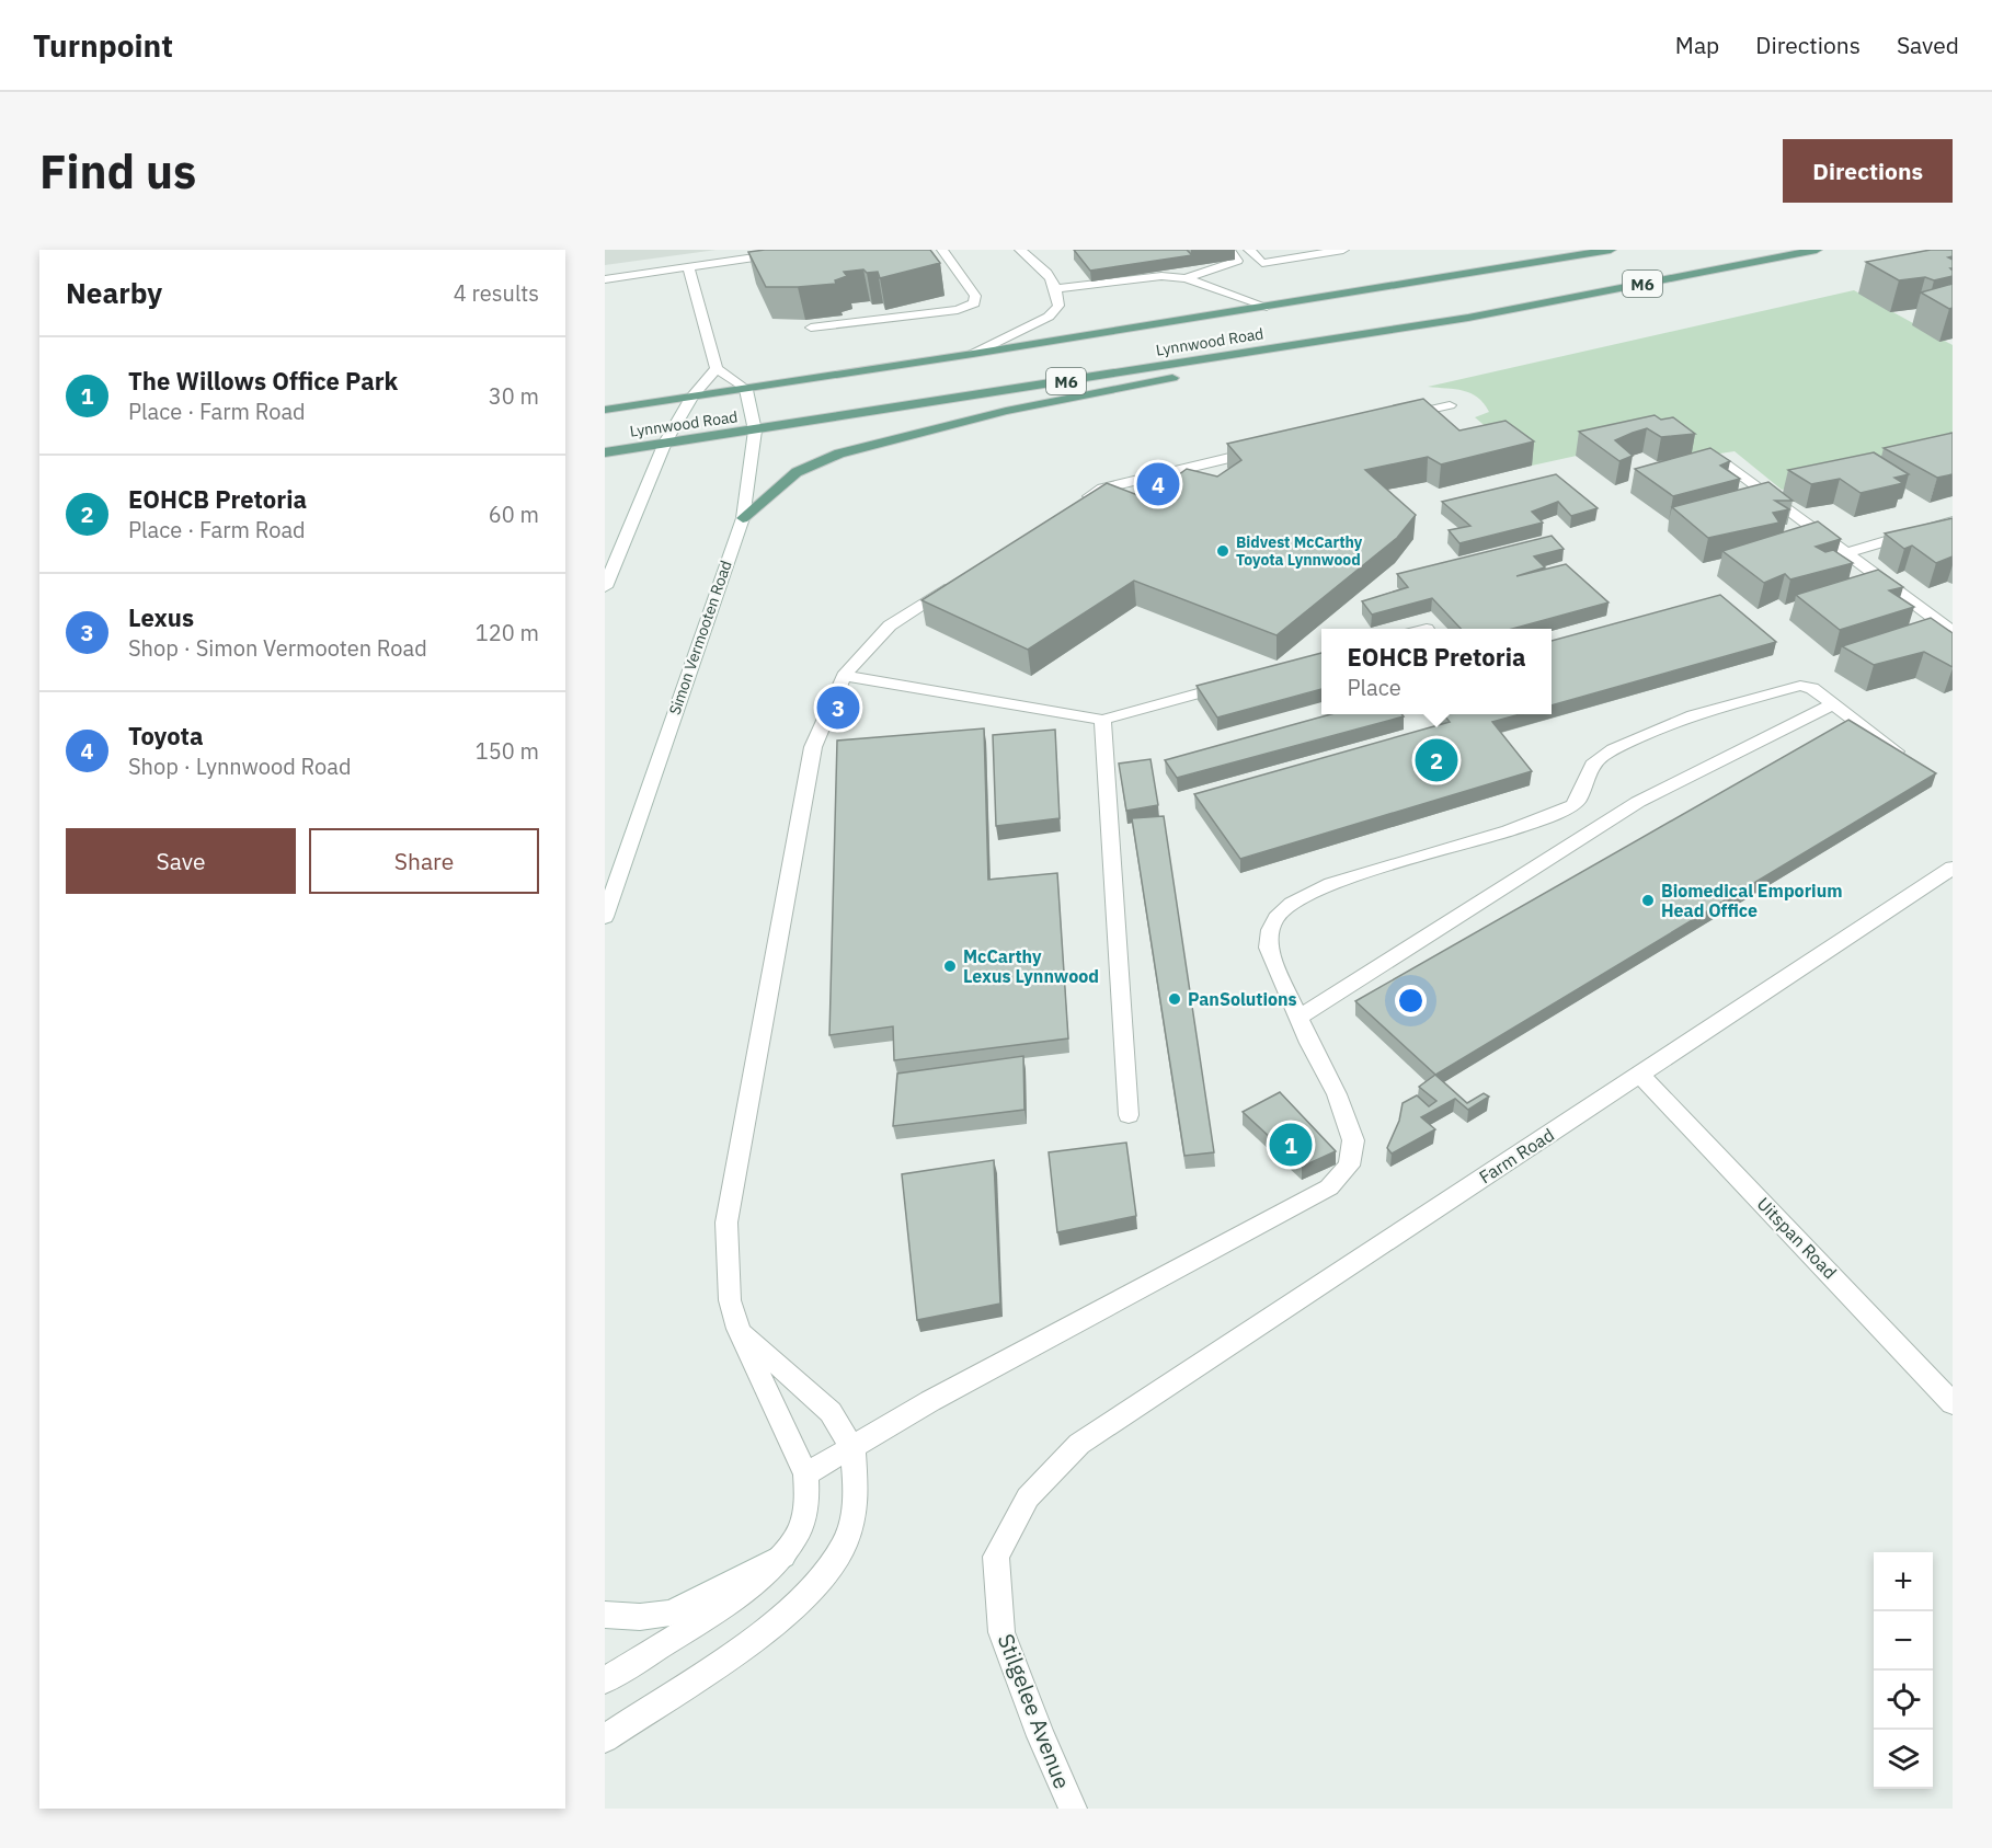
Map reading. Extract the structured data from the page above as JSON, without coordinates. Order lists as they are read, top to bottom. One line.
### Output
{"streets":{"main road":["M6","Lynnwood Road"],"street":["Simon Vermooten Road","Farm Road","Uitspan Road","Stilgelee Avenue"]},"crossings":[["Lynnwood Road","Simon Vermooten Road"],["Farm Road","Uitspan Road"],["Farm Road","Stilgelee Avenue"]],"places":["Bidvest McCarthy Toyota Lynnwood","Biomedical Emporium Head Office","McCarthy Lexus Lynnwood","PanSolutions"],"page":{"header":"Turnpoint","nav":["Map","Directions","Saved"],"buttons":["Directions",["Save","Share"]],"title":"Find us","heading":["Nearby","4 results"],"list":[{"mark":"1","name":"The Willows Office Park","note":"Place · Farm Road","value":"30 m"},{"mark":"2","name":"EOHCB Pretoria","note":"Place · Farm Road","value":"60 m"},{"mark":"3","name":"Lexus","note":"Shop · Simon Vermooten Road","value":"120 m"},{"mark":"4","name":"Toyota","note":"Shop · Lynnwood Road","value":"150 m"}],"pins":["4","3","2","1"],"popup":["EOHCB Pretoria","Place"],"map_buttons":["+","−"]}}
